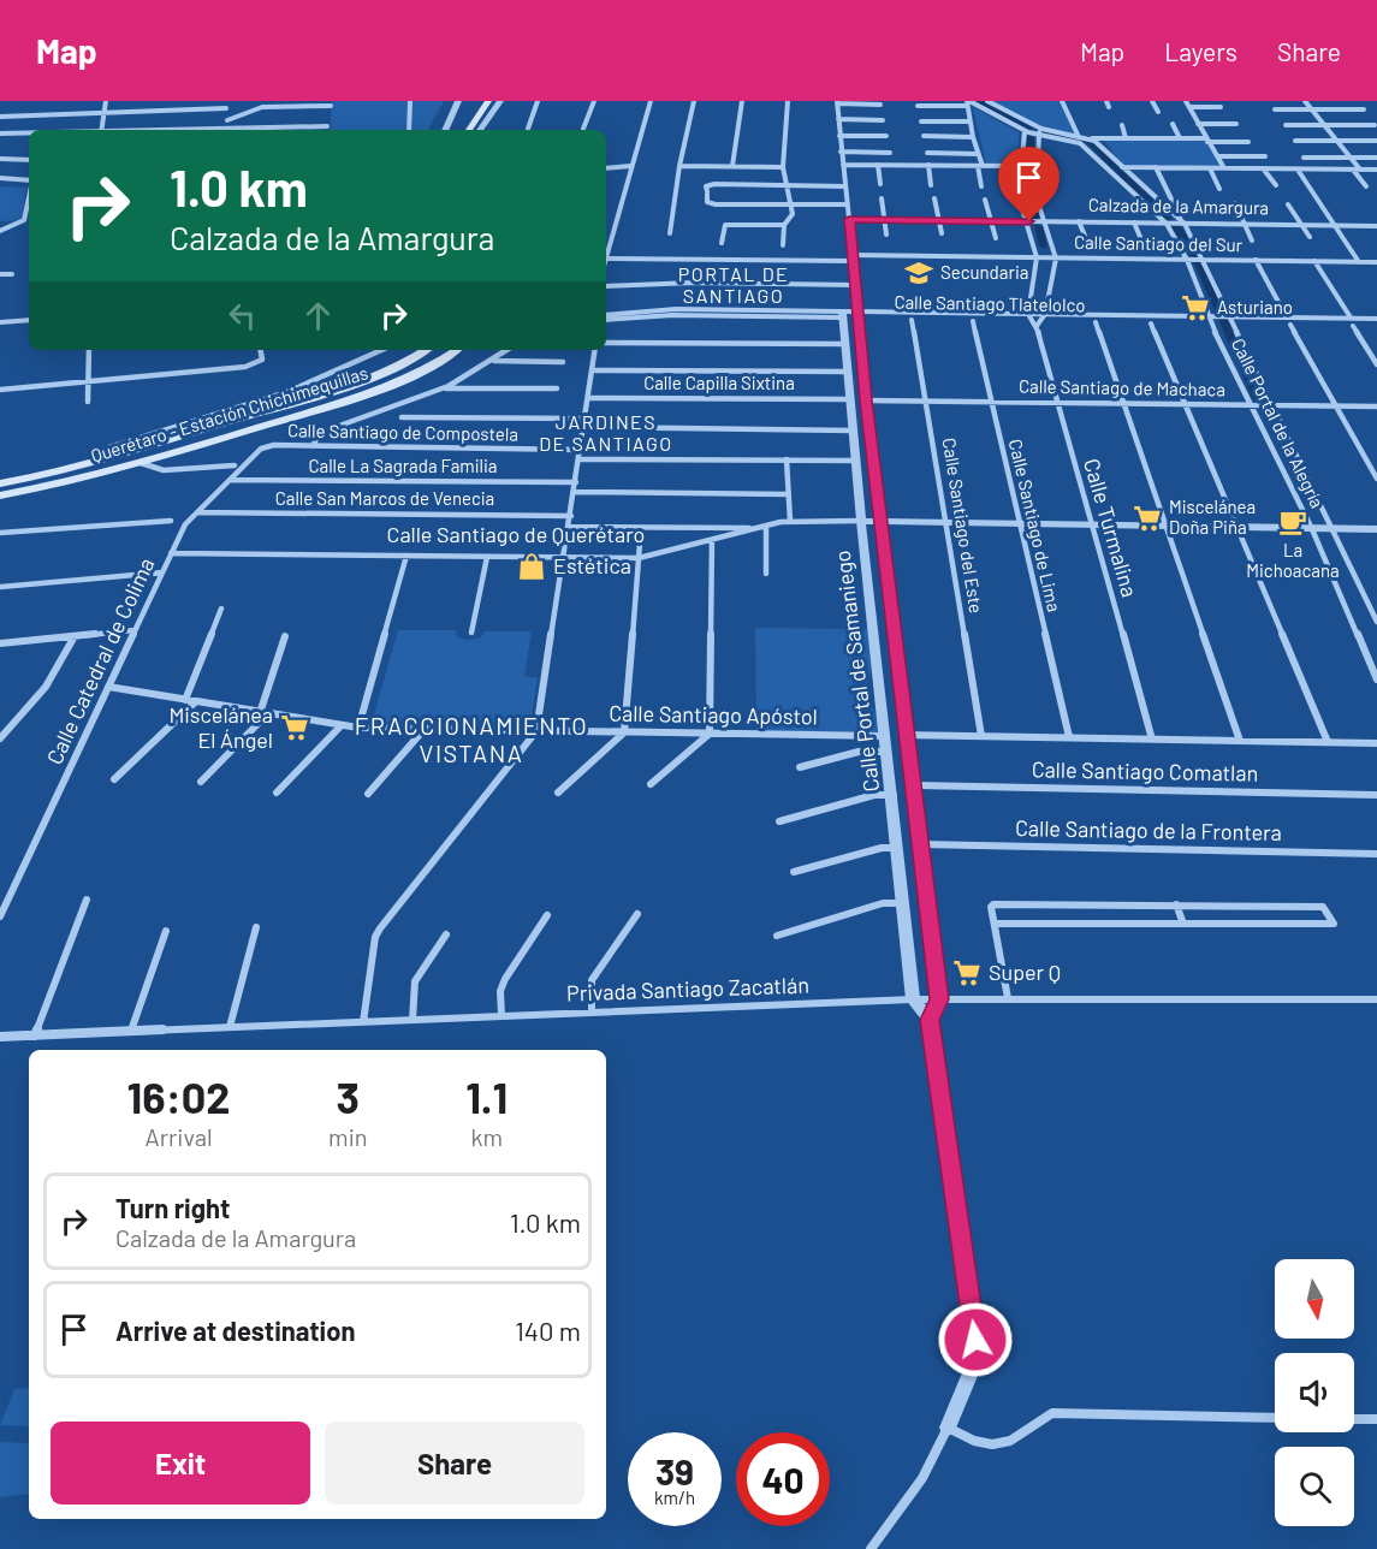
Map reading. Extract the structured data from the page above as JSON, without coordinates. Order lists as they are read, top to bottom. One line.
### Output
{"streets":{"main road":["Querétaro - Estación Chichimequillas"],"street":["Calzada de la Amargura","Calle Santiago del Sur","Calle Santiago Tlatelolco","Calle Capilla Sixtina","Calle Santiago de Machaca","Calle Portal de la Alegría","Calle Santiago de Compostela","Calle La Sagrada Familia","Calle San Marcos de Venecia","Calle Santiago del Este","Calle Santiago de Lima","Calle Turmalina","Calle Santiago de Querétaro","Calle Catedral de Colima","Calle Portal de Samaniego","Calle Santiago Apóstol","Calle Santiago Comatlan","Calle Santiago de la Frontera","Privada Santiago Zacatlán"]},"crossings":[["Calzada de la Amargura","Calle Portal de la Alegría"],["Calzada de la Amargura","Calle Turmalina"],["Calzada de la Amargura","Calle Portal de Samaniego"],["Calle Santiago del Sur","Calle Portal de la Alegría"],["Calle Santiago del Sur","Calle Turmalina"],["Calle Santiago del Sur","Calle Portal de Samaniego"],["Calle Santiago Tlatelolco","Calle Portal de la Alegría"],["Calle Santiago Tlatelolco","Calle Santiago del Este"],["Calle Santiago Tlatelolco","Calle Santiago de Lima"],["Calle Santiago Tlatelolco","Calle Turmalina"],["Calle Santiago Tlatelolco","Calle Portal de Samaniego"],["Calle Capilla Sixtina","Calle Portal de Samaniego"],["Calle Santiago de Machaca","Calle Portal de la Alegría"],["Calle Santiago de Machaca","Calle Santiago del Este"],["Calle Santiago de Machaca","Calle Santiago de Lima"],["Calle Santiago de Machaca","Calle Turmalina"],["Calle Santiago de Machaca","Calle Portal de Samaniego"],["Calle Portal de la Alegría","Calle Turmalina"],["Calle Portal de la Alegría","Calle Santiago de Querétaro"],["Calle Santiago de Compostela","Calle Catedral de Colima"],["Calle La Sagrada Familia","Calle Catedral de Colima"],["Calle San Marcos de Venecia","Calle Catedral de Colima"],["Calle Santiago del Este","Calle Santiago de Querétaro"],["Calle Santiago de Lima","Calle Santiago de Querétaro"],["Calle Turmalina","Calle Santiago de Querétaro"],["Calle Santiago de Querétaro","Calle Catedral de Colima"],["Calle Santiago de Querétaro","Calle Portal de Samaniego"],["Calle Catedral de Colima","Calle Santiago Apóstol"],["Calle Portal de Samaniego","Calle Santiago Apóstol"],["Calle Portal de Samaniego","Calle Santiago Comatlan"],["Calle Portal de Samaniego","Calle Santiago de la Frontera"],["Calle Portal de Samaniego","Privada Santiago Zacatlán"]],"districts":["PORTAL DE SANTIAGO","JARDINES DE SANTIAGO","FRACCIONAMIENTO VISTANA"],"places":{"school or university":["Secundaria"],"supermarket":["Asturiano","Miscelánea Doña Piña","Miscelánea El Ángel","Super Q"],"cafe":["La Michoacana"],"shop":["Estética"]},"north":"bottom","page":{"header":"Map","nav":["Map","Layers","Share"],"turn":["1.0 km","Calzada de la Amargura"],"eta":["16:02","Arrival","3","min","1.1","km"],"list":[{"name":"Turn right","note":"Calzada de la Amargura","value":"1.0 km"},{"name":"Arrive at destination","value":"140 m"}],"buttons":["Exit","Share"],"speed":"39 km/h","limit":"40"}}
